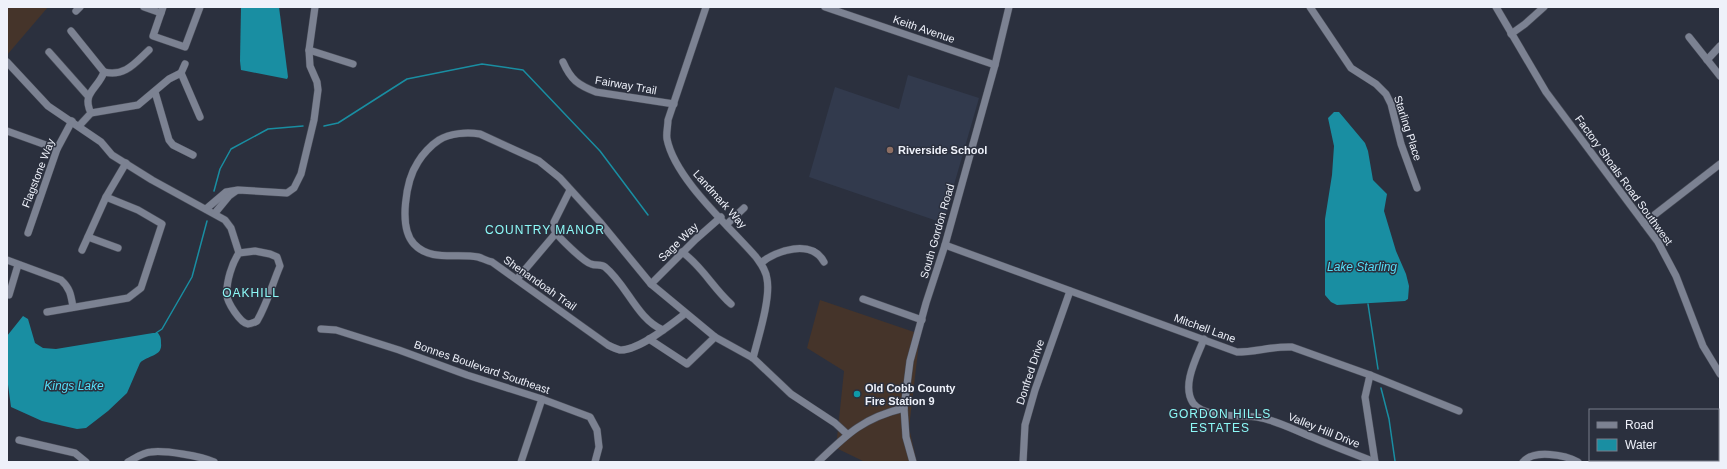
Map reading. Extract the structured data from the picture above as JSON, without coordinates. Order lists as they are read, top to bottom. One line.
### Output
{"streets":{"street":["Keith Avenue","Fairway Trail","Starling Place","Flagstone Way","Factory Shoals Road Southwest","Landmark Way","South Gordon Road","Sage Way","Shenandoah Trail","Mitchell Lane","Bonnes Boulevard Southeast","Donfred Drive","Valley Hill Drive"]},"crossings":[["Keith Avenue","South Gordon Road"],["Fairway Trail","Landmark Way"],["Landmark Way","Sage Way"],["Landmark Way","Shenandoah Trail"],["South Gordon Road","Mitchell Lane"],["Sage Way","Shenandoah Trail"],["Mitchell Lane","Donfred Drive"],["Mitchell Lane","Valley Hill Drive"]],"districts":["COUNTRY MANOR","OAKHILL","GORDON HILLS ESTATES"],"water":["Lake Starling","Kings Lake"],"places":["Riverside School","Old Cobb County Fire Station 9"],"legend":["Road","Water"]}
